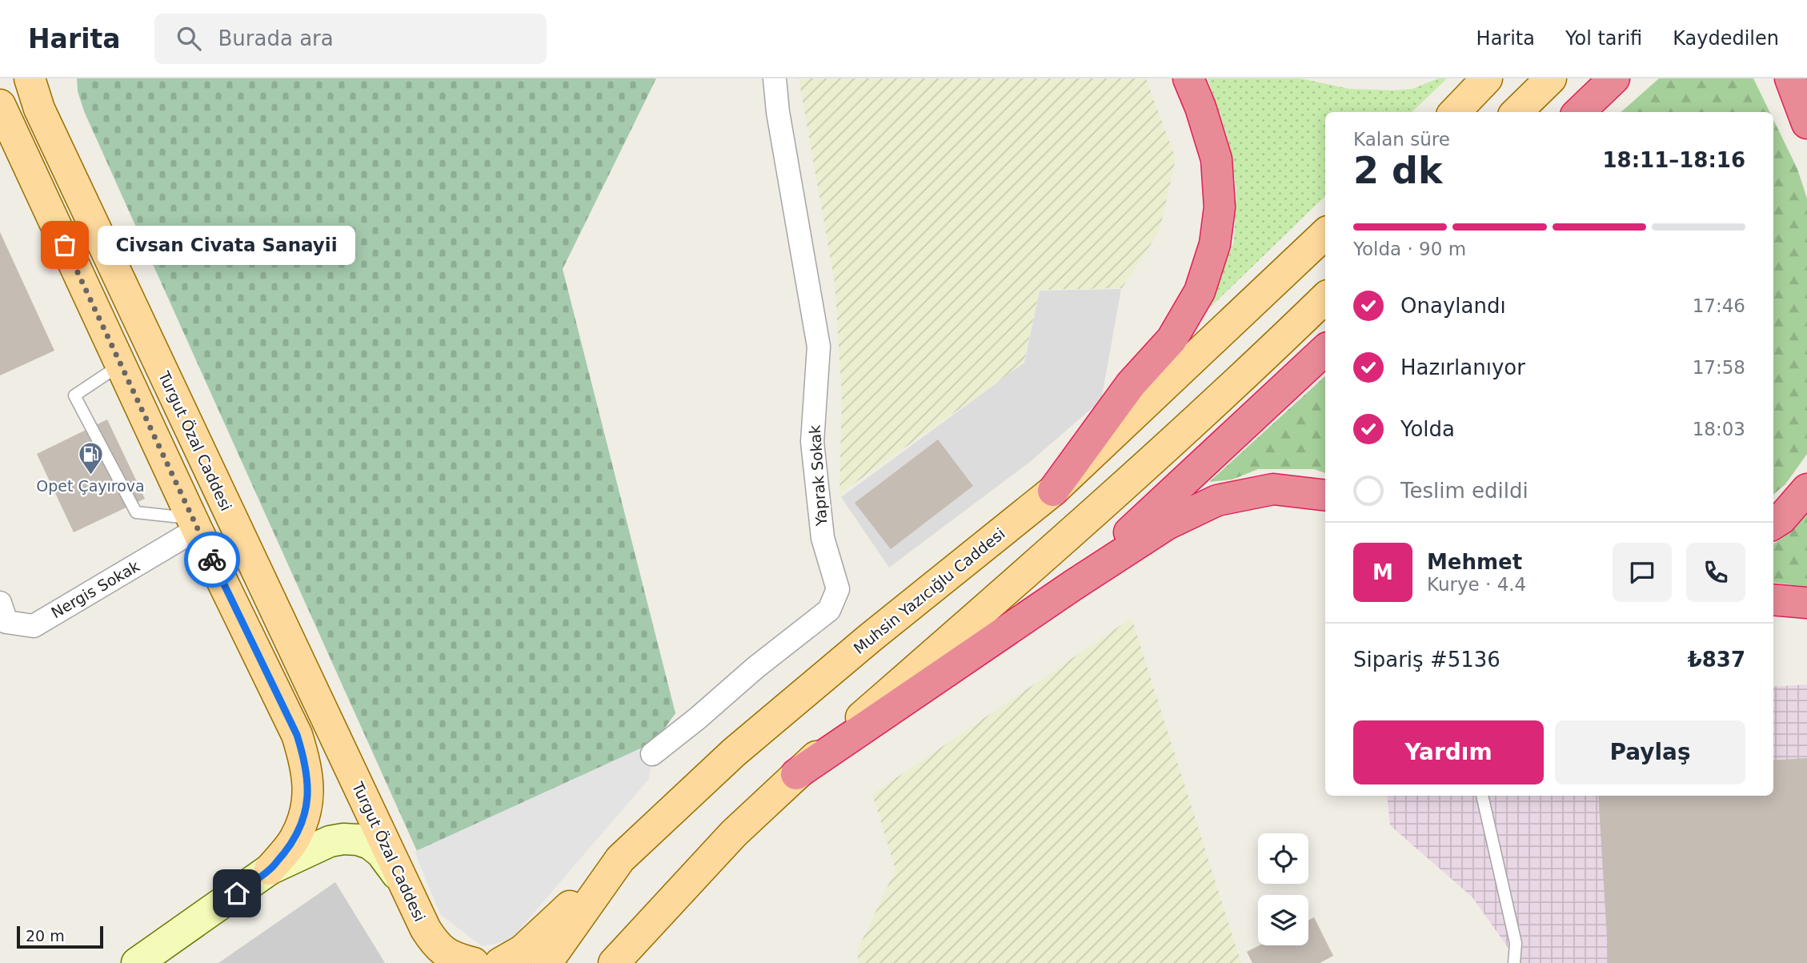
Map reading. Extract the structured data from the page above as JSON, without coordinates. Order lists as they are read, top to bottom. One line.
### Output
{"streets":{"main road":["Turgut Özal Caddesi","Muhsin Yazıcığlu Caddesi"],"street":["Yaprak Sokak","Nergis Sokak"]},"places":{"other":["Civsan Civata Sanayii"],"fuel station":["Opet Çayırova"]},"scale_bar":"20 m","page":{"header":"Harita","search":"Burada ara","nav":["Harita","Yol tarifi","Kaydedilen"],"heading":["2 dk","Kalan süre","18:11–18:16"],"panel":["Mehmet","Kurye · 4.4","Sipariş #5136","₺837"],"bar":"Yolda · 90 m","bubble":"Civsan Civata Sanayii","list":[["Onaylandı","17:46"],["Hazırlanıyor","17:58"],["Yolda","18:03"],"Teslim edildi"],"round":"M","buttons":["Yardım","Paylaş"],"scale":"20 m"}}
